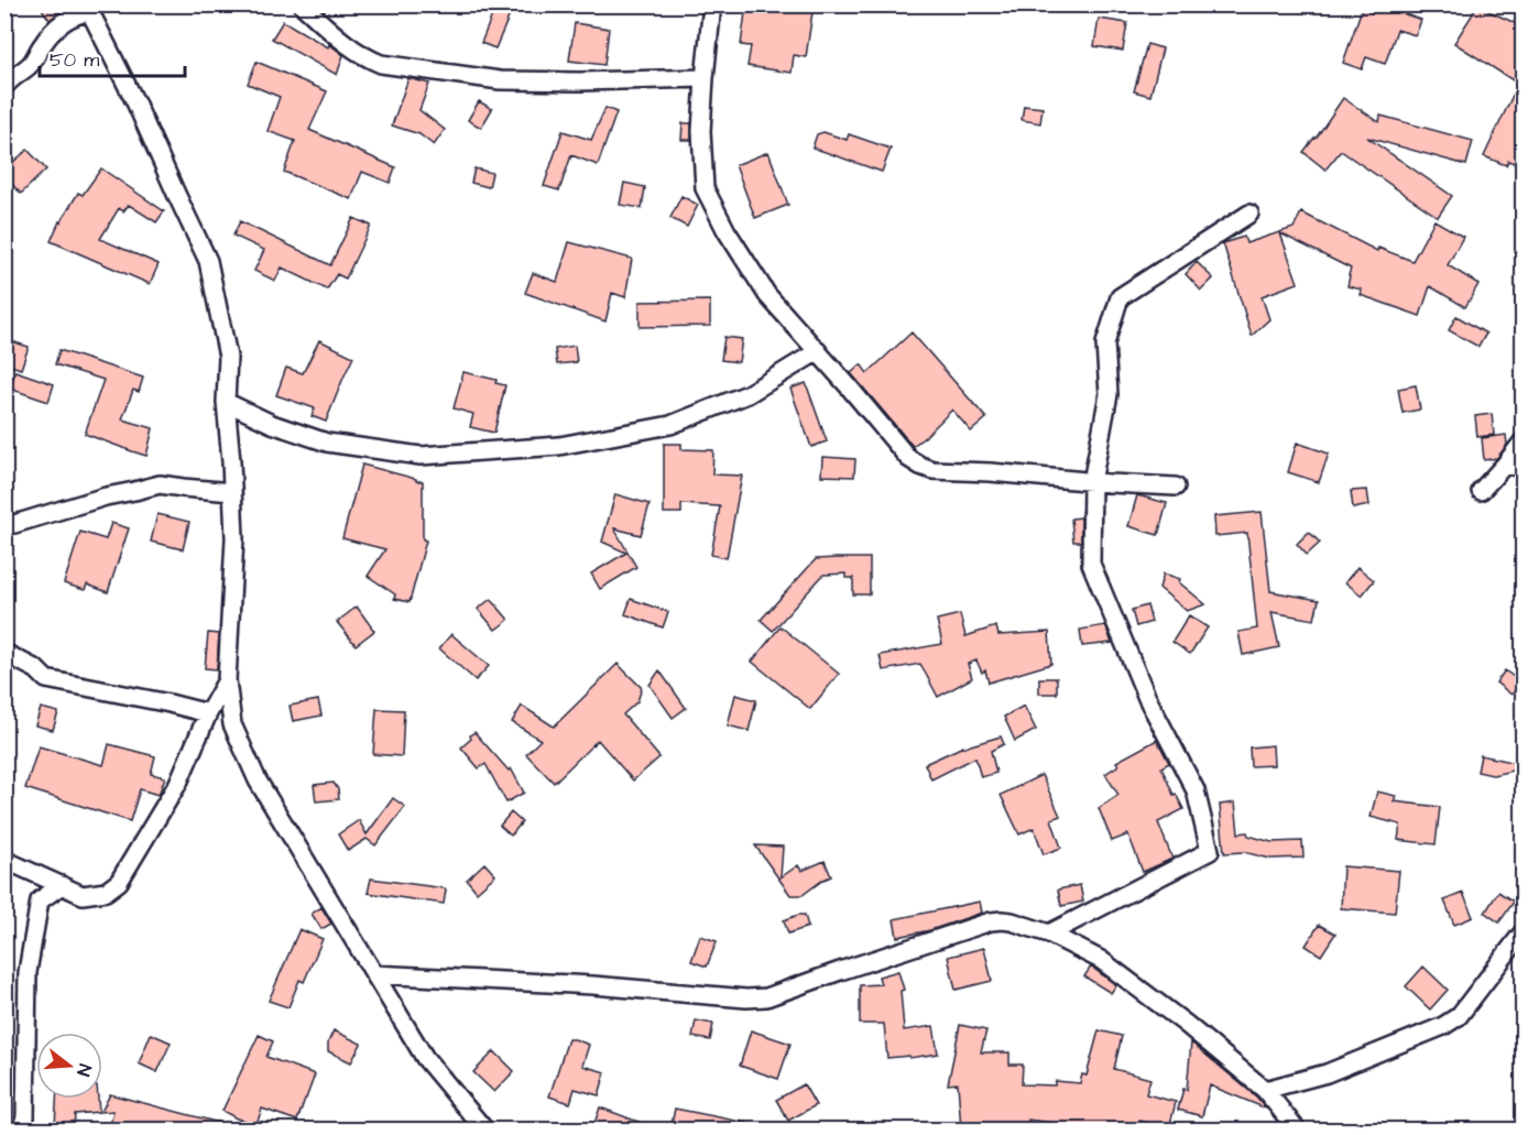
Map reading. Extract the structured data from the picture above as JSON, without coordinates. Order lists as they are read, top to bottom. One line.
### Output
{"scale_bar":"50 m","north":"right"}
